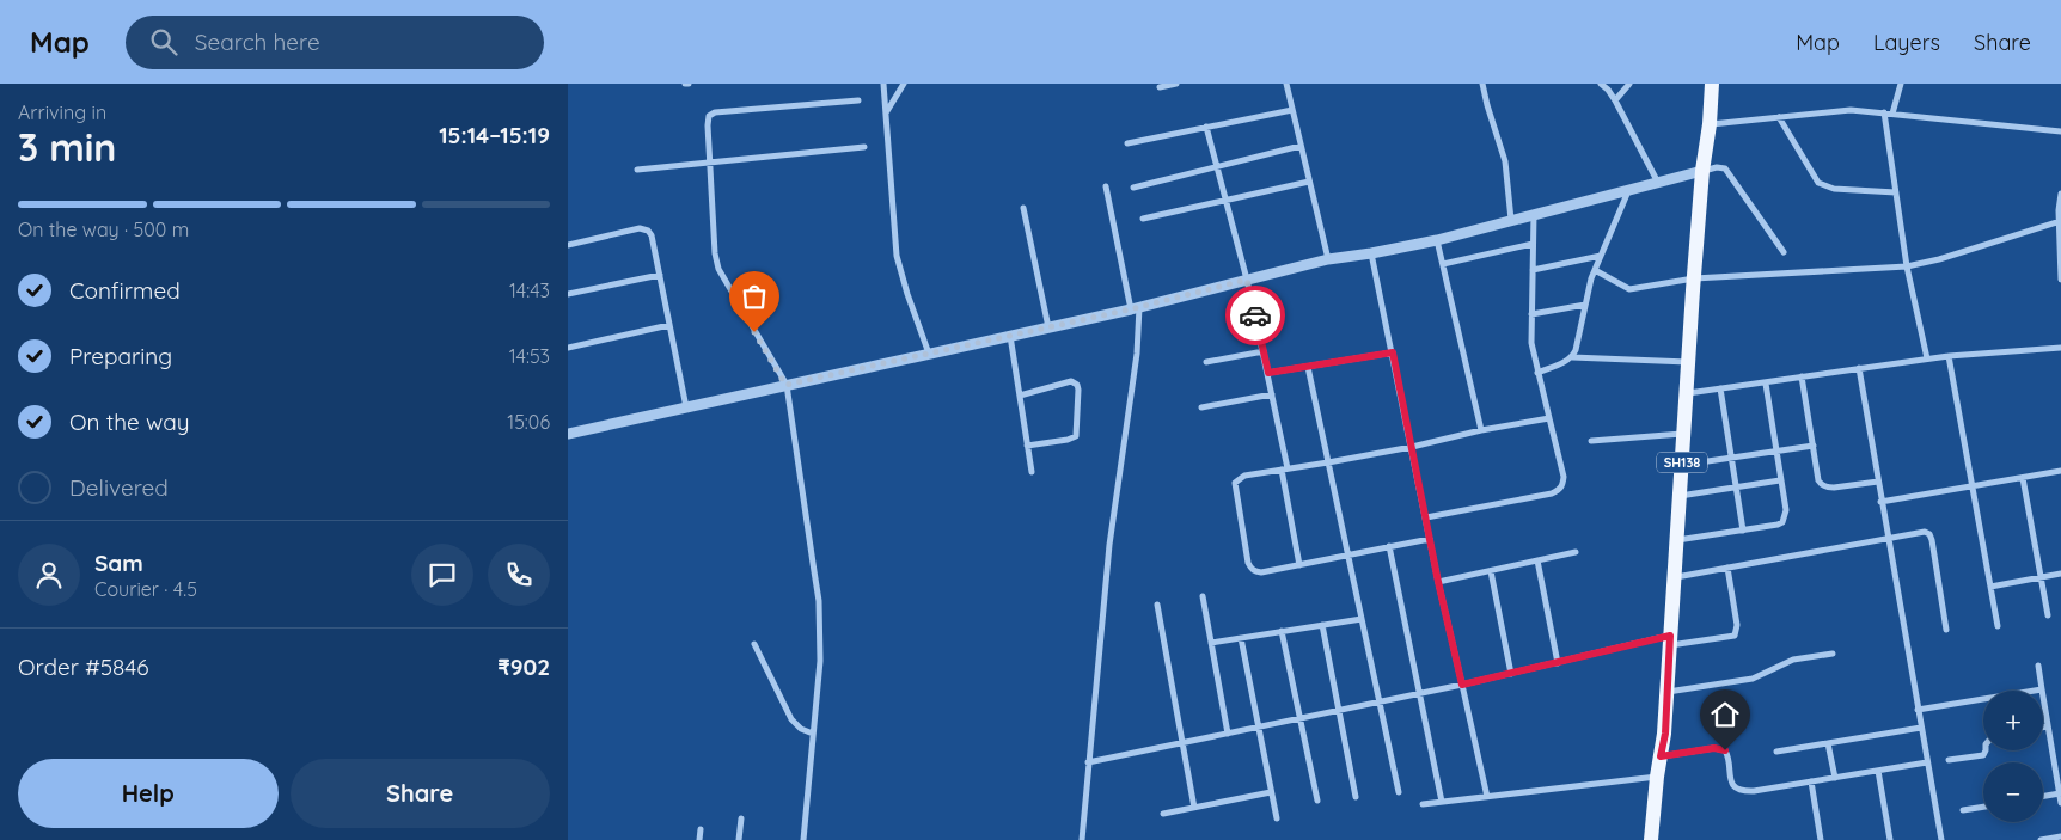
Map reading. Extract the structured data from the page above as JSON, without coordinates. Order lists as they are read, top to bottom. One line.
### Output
{"streets":{"main road":["SH138"]},"page":{"header":"Map","search":"Search here","nav":["Map","Layers","Share"],"heading":["3 min","Arriving in","15:14–15:19"],"panel":["Sam","Courier · 4.5","Order #5846","₹902"],"bar":"On the way · 500 m","list":[["Confirmed","14:43"],["Preparing","14:53"],["On the way","15:06"],"Delivered"],"map_buttons":["+","−"],"buttons":["Help","Share"]}}
